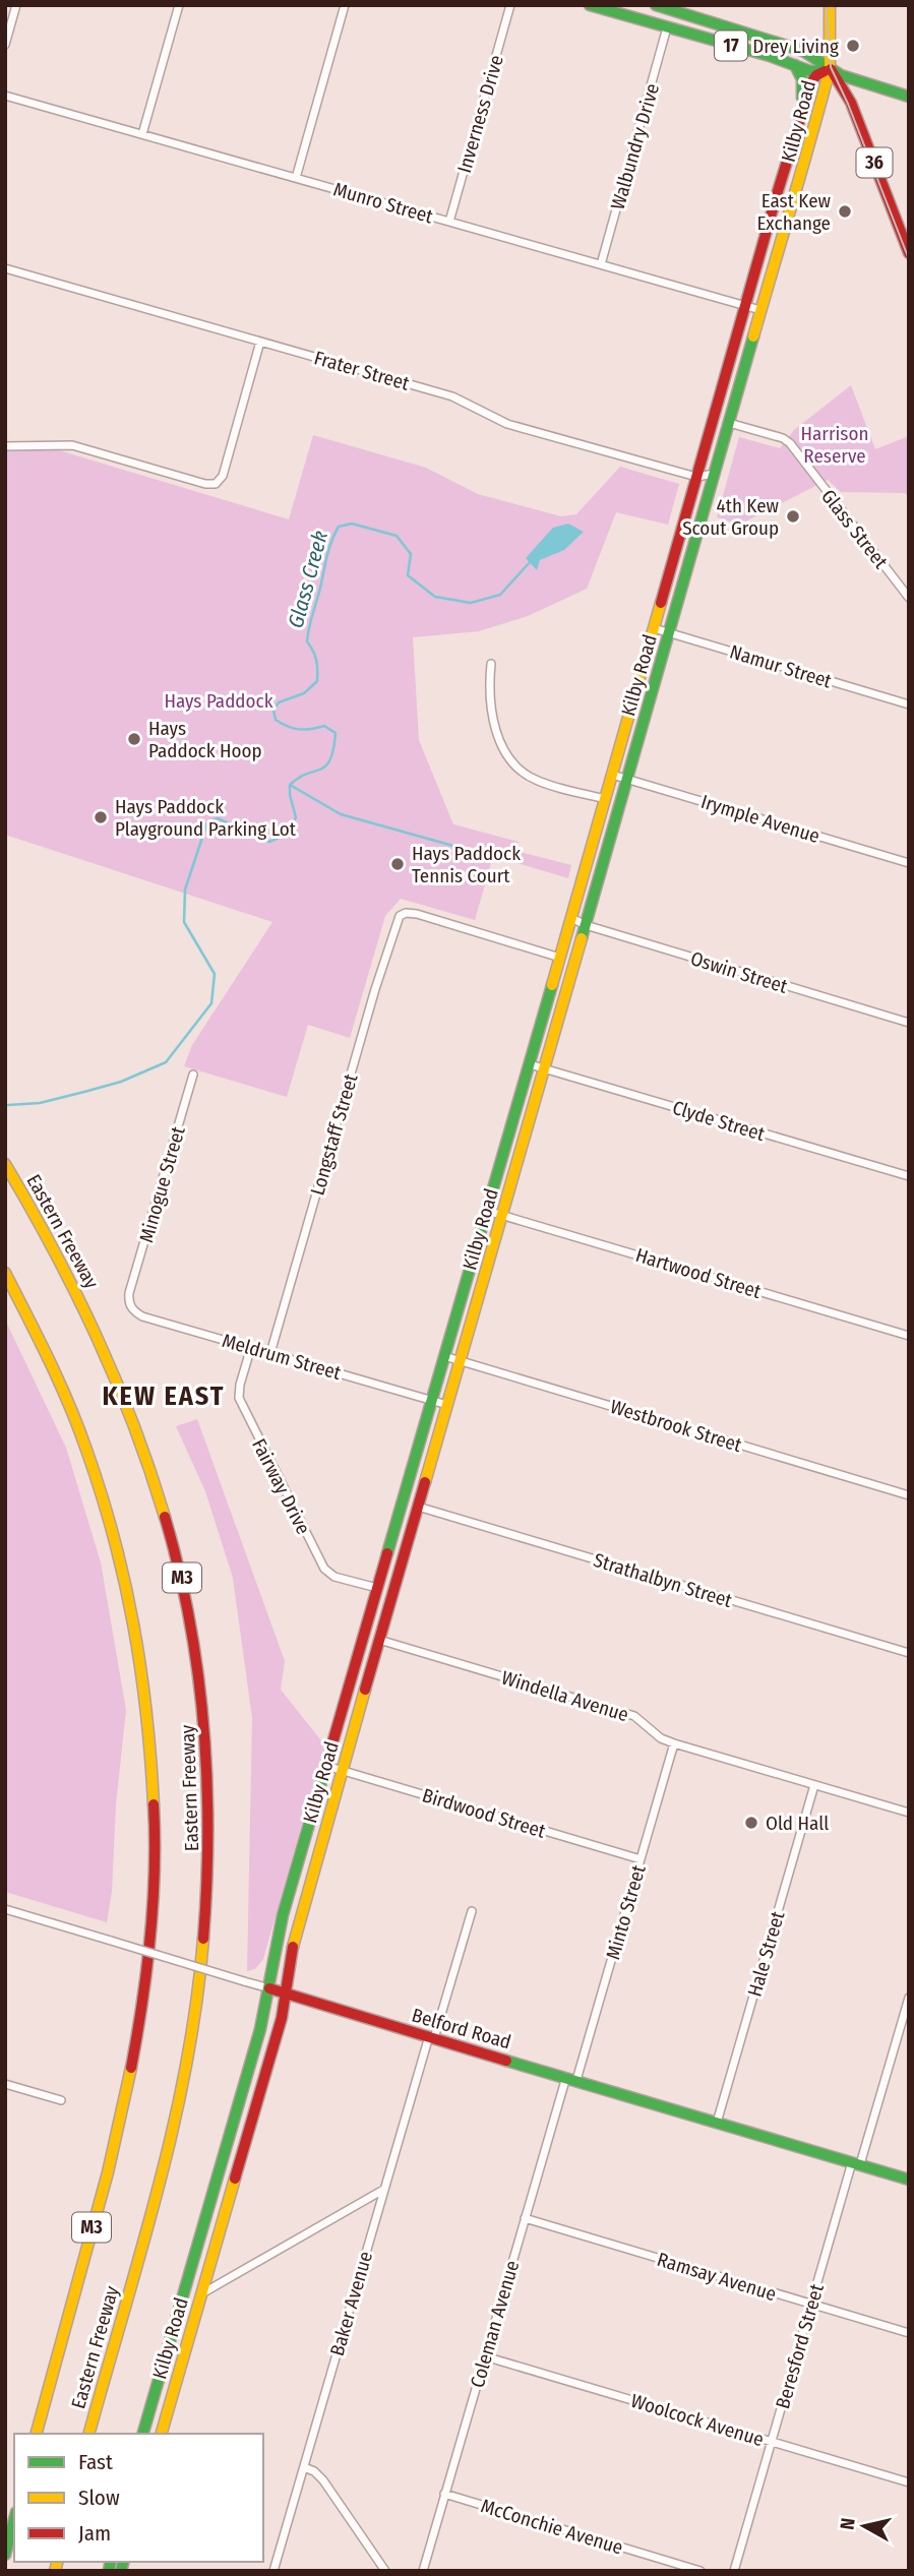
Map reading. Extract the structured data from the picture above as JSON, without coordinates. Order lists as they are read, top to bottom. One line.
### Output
{"streets":{"main road":["17","Kilby Road","36","Eastern Freeway","M3","Belford Road"],"street":["Inverness Drive","Walbundry Drive","Munro Street","Frater Street","Glass Street","Namur Street","Irymple Avenue","Oswin Street","Clyde Street","Longstaff Street","Minogue Street","Hartwood Street","Meldrum Street","Westbrook Street","Fairway Drive","Strathalbyn Street","Windella Avenue","Birdwood Street","Minto Street","Hale Street","Ramsay Avenue","Baker Avenue","Coleman Avenue","Beresford Street","Woolcock Avenue","McConchie Avenue"]},"crossings":[["17","Kilby Road"],["17","Walbundry Drive"],["17","36"],["Inverness Drive","Munro Street"],["Kilby Road","36"],["Kilby Road","Munro Street"],["Kilby Road","Frater Street"],["Kilby Road","Glass Street"],["Kilby Road","Namur Street"],["Kilby Road","Irymple Avenue"],["Kilby Road","Oswin Street"],["Kilby Road","Clyde Street"],["Kilby Road","Longstaff Street"],["Kilby Road","Hartwood Street"],["Kilby Road","Meldrum Street"],["Kilby Road","Westbrook Street"],["Kilby Road","Fairway Drive"],["Kilby Road","Strathalbyn Street"],["Kilby Road","Windella Avenue"],["Kilby Road","Birdwood Street"],["Kilby Road","Belford Road"],["Walbundry Drive","Munro Street"],["Longstaff Street","Meldrum Street"],["Minogue Street","Meldrum Street"],["Meldrum Street","Fairway Drive"],["Windella Avenue","Minto Street"],["Windella Avenue","Hale Street"],["Birdwood Street","Minto Street"],["Minto Street","Belford Road"],["Minto Street","Coleman Avenue"],["Hale Street","Belford Road"],["Belford Road","Baker Avenue"],["Belford Road","Coleman Avenue"],["Belford Road","Beresford Street"],["Ramsay Avenue","Coleman Avenue"],["Ramsay Avenue","Beresford Street"],["Coleman Avenue","Woolcock Avenue"],["Coleman Avenue","McConchie Avenue"],["Beresford Street","Woolcock Avenue"]],"districts":["KEW EAST"],"water":["Glass Creek"],"parks":["Harrison Reserve","Hays Paddock"],"places":["Drey Living","East Kew Exchange","4th Kew Scout Group","Hays Paddock Hoop","Hays Paddock Playground Parking Lot","Hays Paddock Tennis Court","Old Hall"],"legend":["Fast","Slow","Jam"],"north":"left"}
